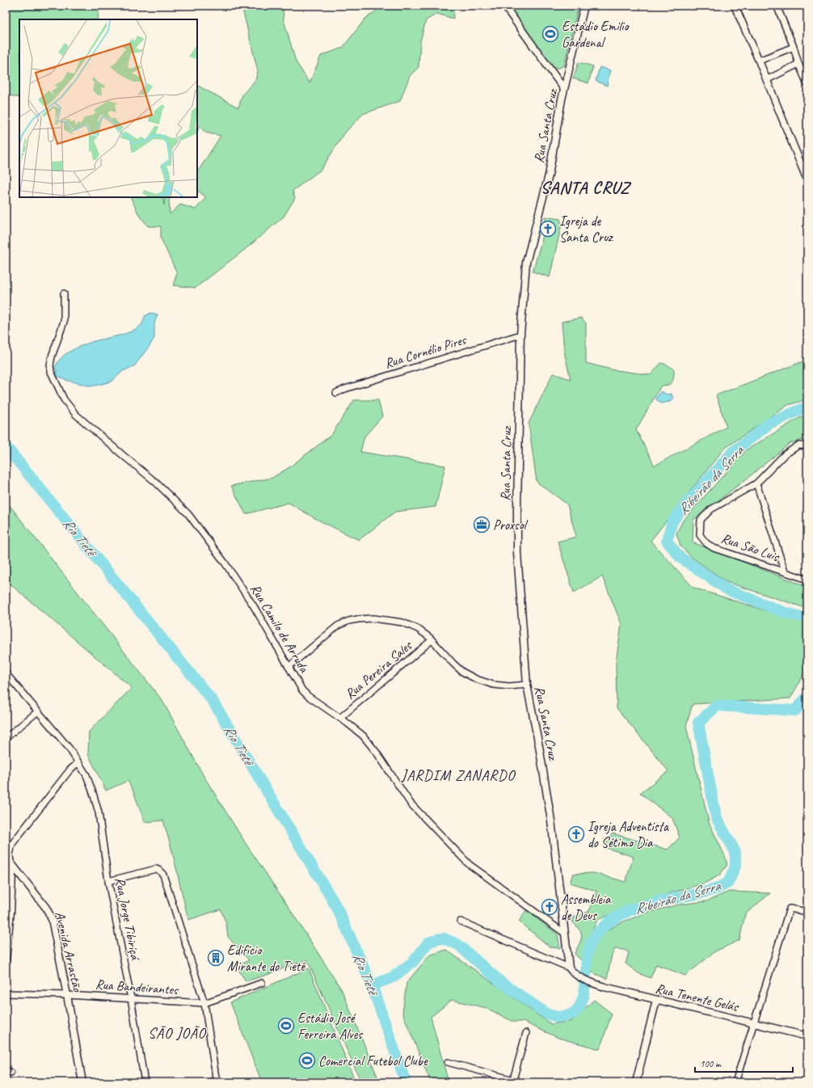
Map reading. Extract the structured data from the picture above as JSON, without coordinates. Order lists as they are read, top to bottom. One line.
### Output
{"streets":{"street":["Rua Santa Cruz","Rua Cornélio Pires","Rua São Luis","Rua Camilo de Arruda","Rua Pereira Sales","Rua Jorge Tibiriçá","Avenida Arrastão","Rua Bandeirantes","Rua Tenente Gelás"]},"crossings":[["Rua Santa Cruz","Rua Cornélio Pires"],["Rua Santa Cruz","Rua Camilo de Arruda"],["Rua Santa Cruz","Rua Tenente Gelás"],["Rua Camilo de Arruda","Rua Pereira Sales"],["Rua Jorge Tibiriçá","Rua Bandeirantes"],["Avenida Arrastão","Rua Bandeirantes"]],"districts":["SANTA CRUZ","JARDIM ZANARDO","SÃO JOÃO"],"water":["Ribeirão da Serra","Rio Tietê"],"places":{"sports":["Estádio Emilio Gardenal","Estádio José Ferreira Alves","Comercial Futebol Clube"],"church":["Igreja de Santa Cruz","Igreja Adventista do Sétimo Dia","Assembleia de Deus"],"office":["Proxsol"],"building":["Edifício Mirante do Tietê"]},"scale_bar":"100 m"}
